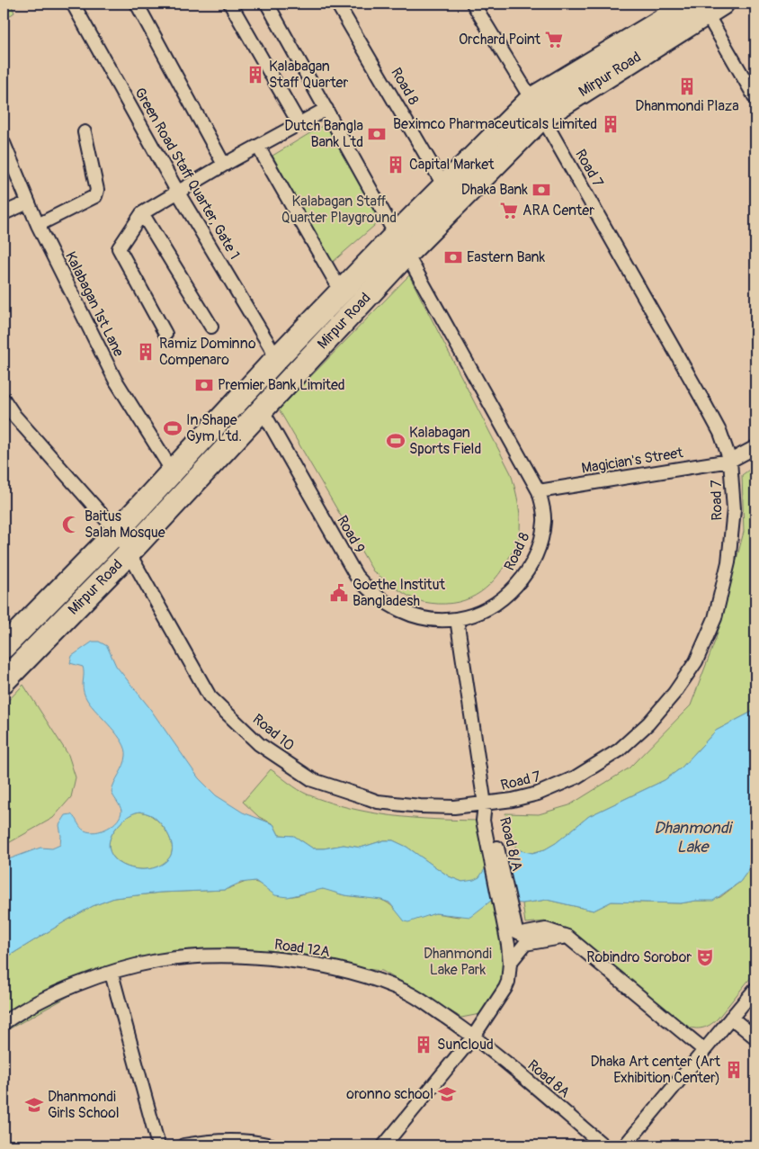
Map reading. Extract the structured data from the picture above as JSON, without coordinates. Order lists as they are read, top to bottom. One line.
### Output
{"streets":{"highway":["Mirpur Road"],"street":["Road 8","Road 7","Green Road Staff Quarter, Gate 1","Kalabagan 1st Lane","Magician's Street","Road 9","Road 10","Road 8/A","Road 12A","Road 8A"]},"crossings":[["Mirpur Road","Road 8"],["Mirpur Road","Road 7"],["Mirpur Road","Green Road Staff Quarter, Gate 1"],["Mirpur Road","Kalabagan 1st Lane"],["Mirpur Road","Road 9"],["Mirpur Road","Road 10"],["Road 8","Magician's Street"],["Road 8","Road 9"],["Road 7","Magician's Street"],["Road 7","Road 10"],["Road 7","Road 8/A"],["Road 10","Road 8/A"],["Road 8/A","Road 12A"],["Road 8/A","Road 8A"],["Road 12A","Road 8A"]],"water":["Dhanmondi Lake"],"parks":["Kalabagan Staff Quarter Playground","Dhanmondi Lake Park"],"places":{"supermarket":["Orchard Point","ARA Center"],"building":["Kalabagan Staff Quarter","Dhanmondi Plaza","Beximco Pharmaceuticals Limited","Capital Market","Ramiz Dominno Compenaro","Suncloud","Dhaka Art center (Art Exhibition Center)"],"bank":["Dutch Bangla Bank Ltd","Dhaka Bank","Eastern Bank","Premier Bank Limited"],"sports":["In Shape Gym Ltd.","Kalabagan Sports Field"],"mosque":["Baitus Salah Mosque"],"public building":["Goethe Institut Bangladesh"],"theatre":["Robindro Sorobor"],"school or university":["oronno school","Dhanmondi Girls School"]}}
